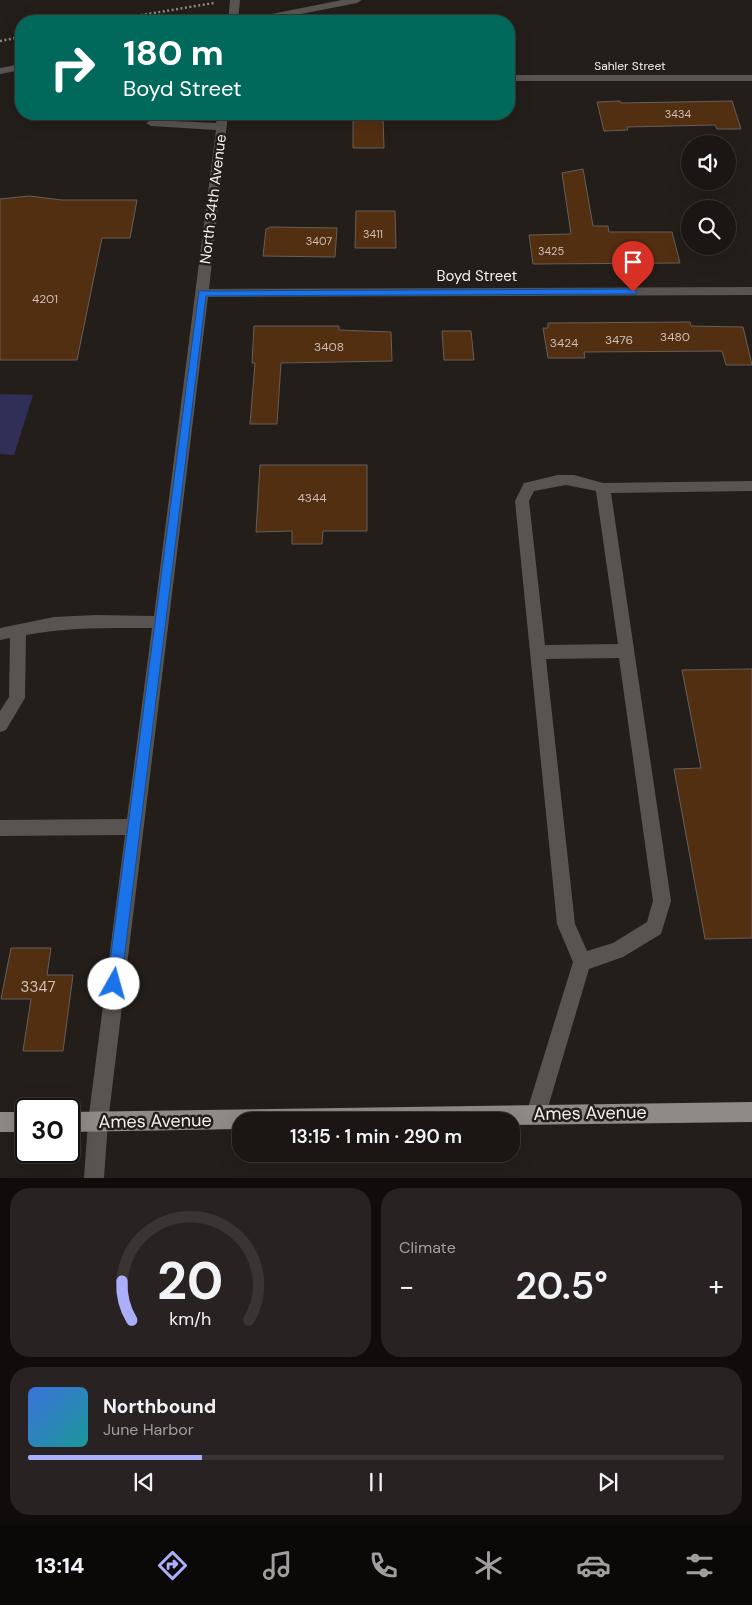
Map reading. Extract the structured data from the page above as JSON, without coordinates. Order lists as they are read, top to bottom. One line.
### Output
{"streets":{"main road":["Ames Avenue"],"street":["Sahler Street","North 34th Avenue","Boyd Street"]},"crossings":[["North 34th Avenue","Boyd Street"],["North 34th Avenue","Ames Avenue"]],"house_numbers":["3434","3411","3407","3425","4201","3480","3476","3424","3408","4344","3347"],"page":{"turn":["180 m","Boyd Street"],"limit":"30","trip":"13:15 · 1 min · 290 m","tile":"Climate","heat":["−","20.5°","+"],"song":["Northbound","June Harbor"],"tabs":"13:14","gauge":["20","km/h"]}}
